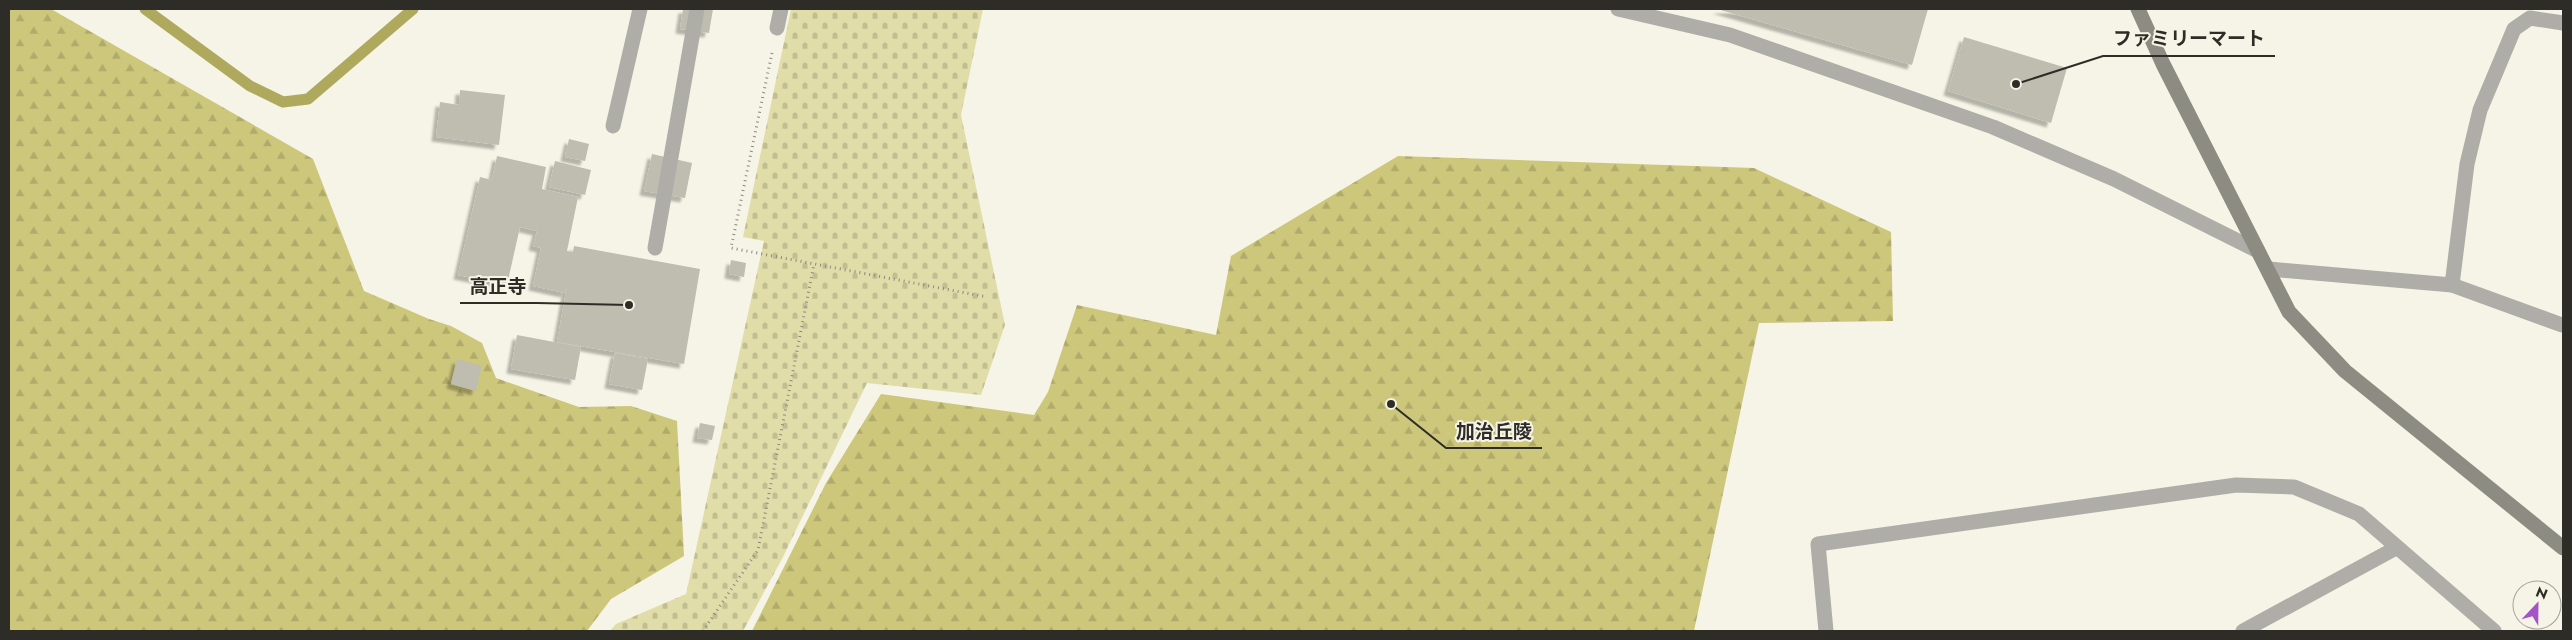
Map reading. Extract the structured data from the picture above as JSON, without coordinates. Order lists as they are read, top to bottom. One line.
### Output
{"places":["ファミリーマート","高正寺","加治丘陵"],"north":"top"}
